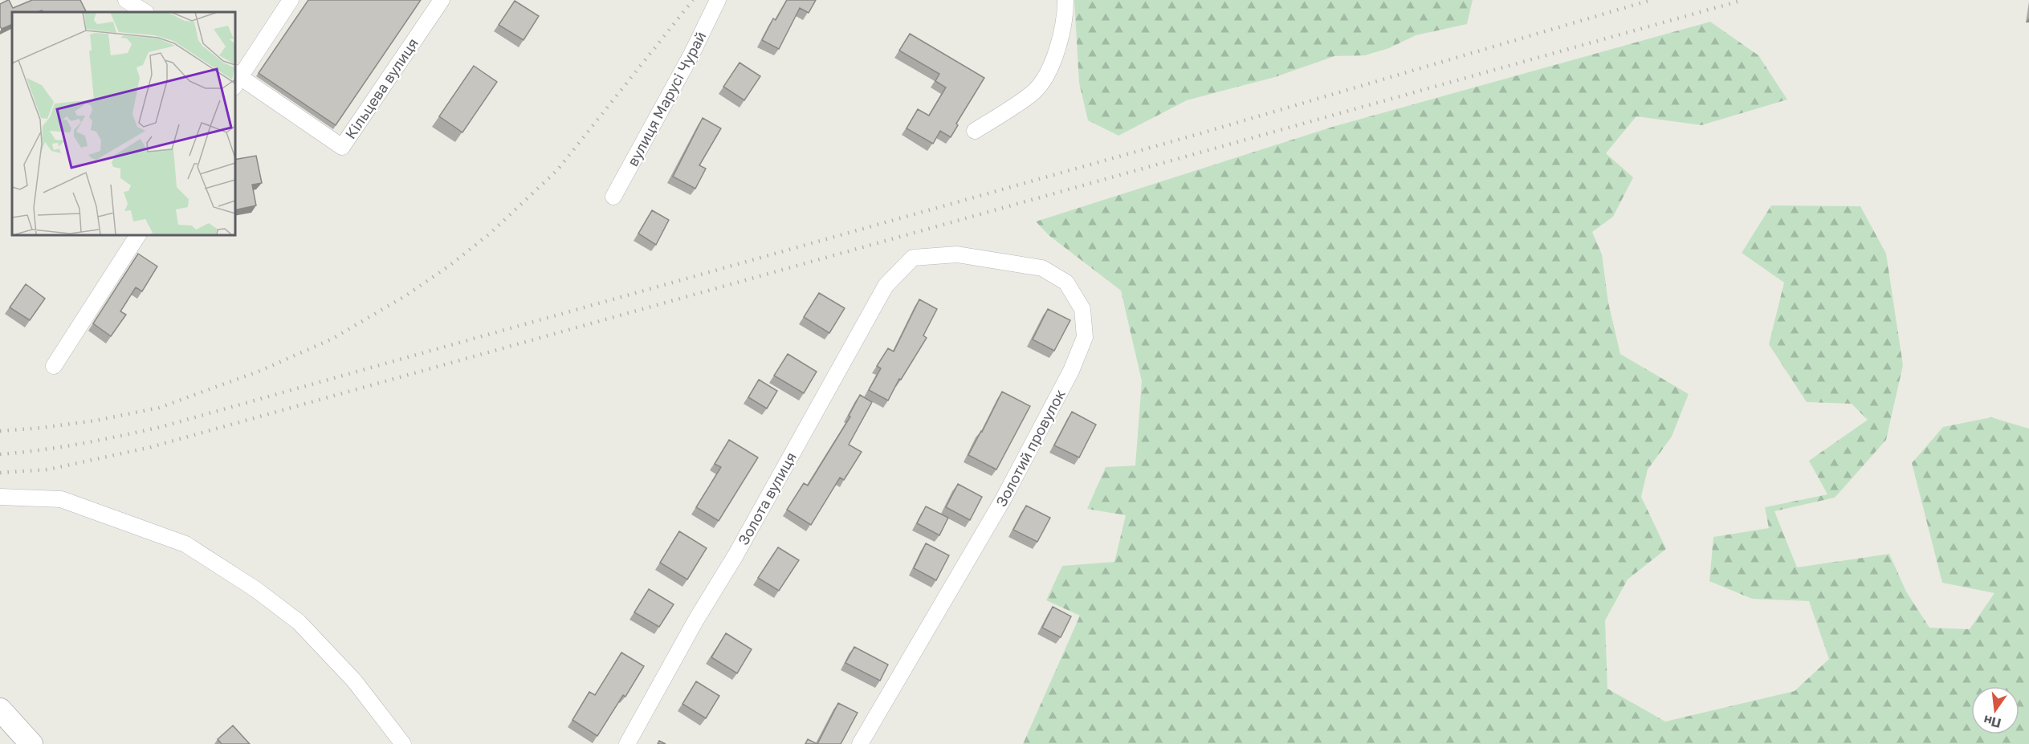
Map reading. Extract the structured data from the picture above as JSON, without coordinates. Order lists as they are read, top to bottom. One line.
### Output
{"streets":{"street":["Кільцева вулиця","вулиця Марусі Чурай","Золотий провулок","Золота вулиця"]},"crossings":[["Золотий провулок","Золота вулиця"]],"north":"bottom"}
